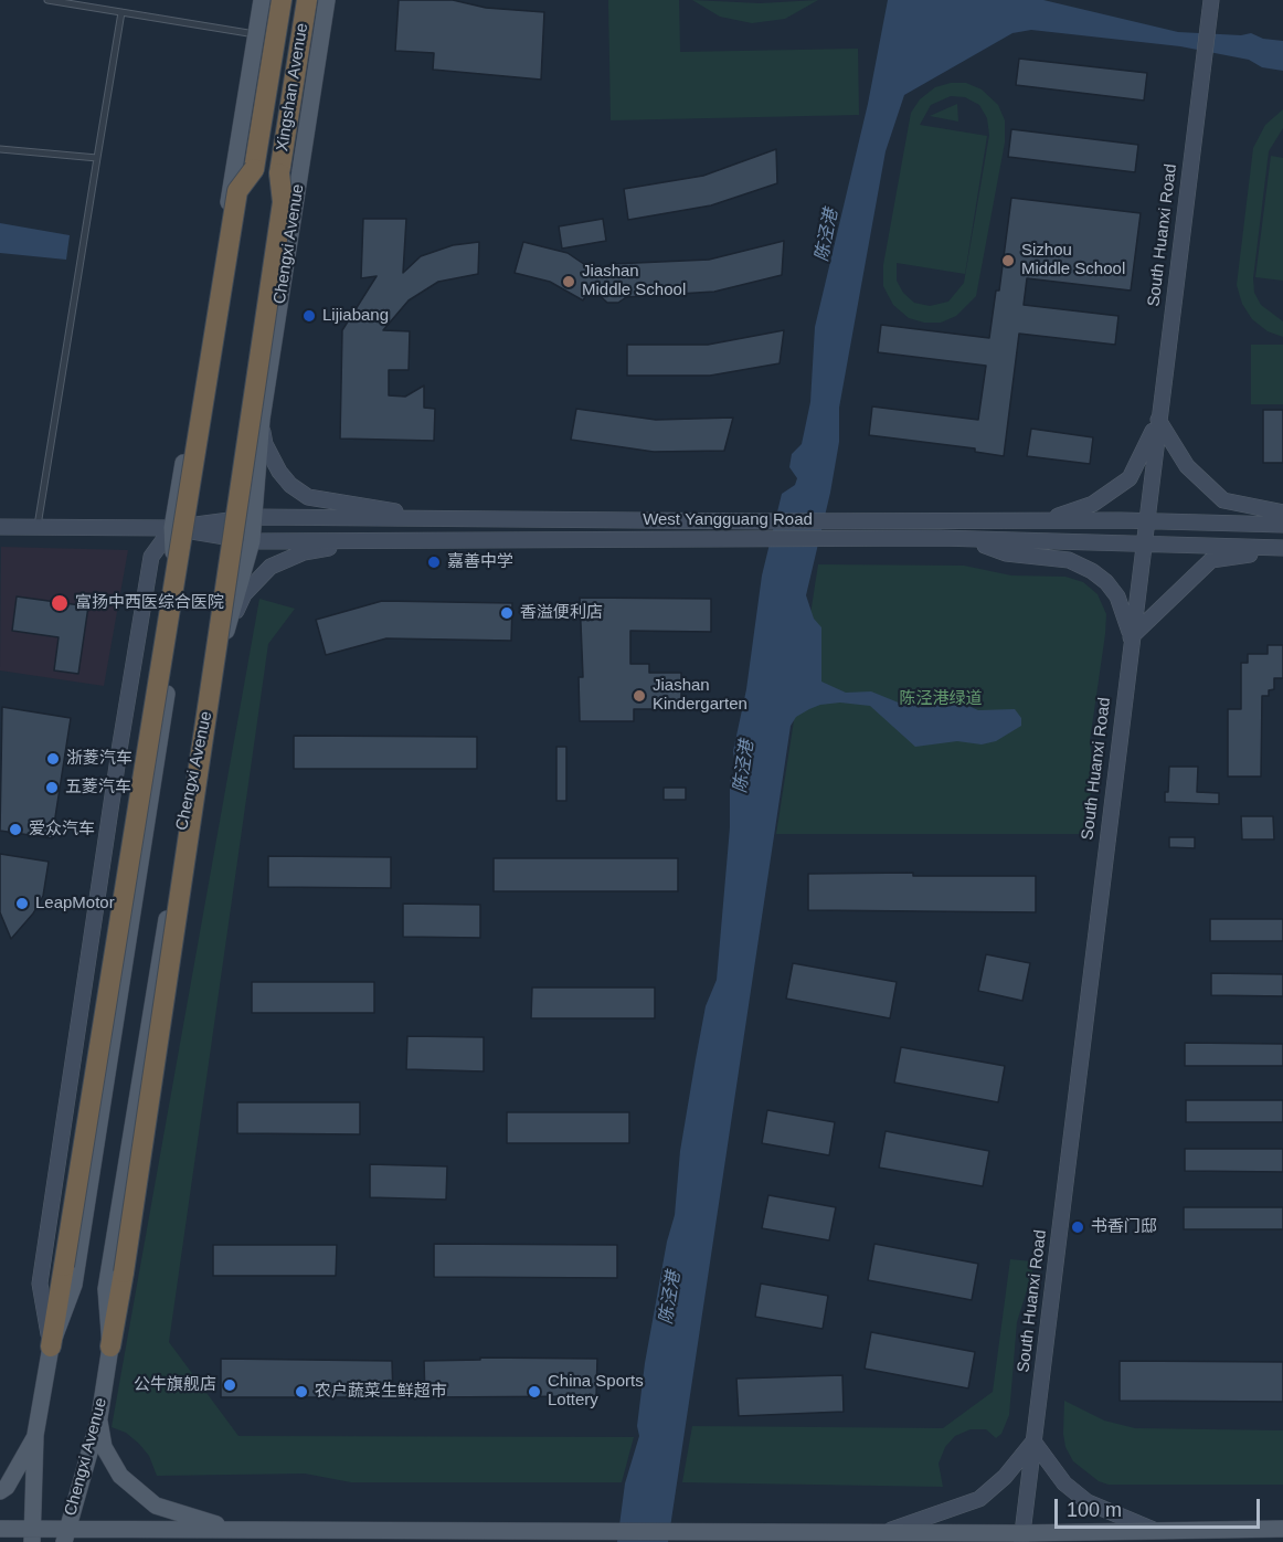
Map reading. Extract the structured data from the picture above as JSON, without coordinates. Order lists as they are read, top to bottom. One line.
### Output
{"streets":{"highway":["Xingshan Avenue"],"main road":["South Huanxi Road","Chengxi Avenue","West Yangguang Road"]},"crossings":[["Xingshan Avenue","Chengxi Avenue"],["South Huanxi Road","West Yangguang Road"],["Chengxi Avenue","West Yangguang Road"]],"water":["陈泾港"],"parks":["陈泾港绿道"],"places":["Sizhou Middle School","Jiashan Middle School","Lijiabang","嘉善中学","富扬中西医综合医院","香溢便利店","Jiashan Kindergarten","浙菱汽车","五菱汽车","爱众汽车","LeapMotor","书香门邸","公牛旗舰店","农户蔬菜生鲜超市","China Sports Lottery"],"scale_bar":"100 m"}
